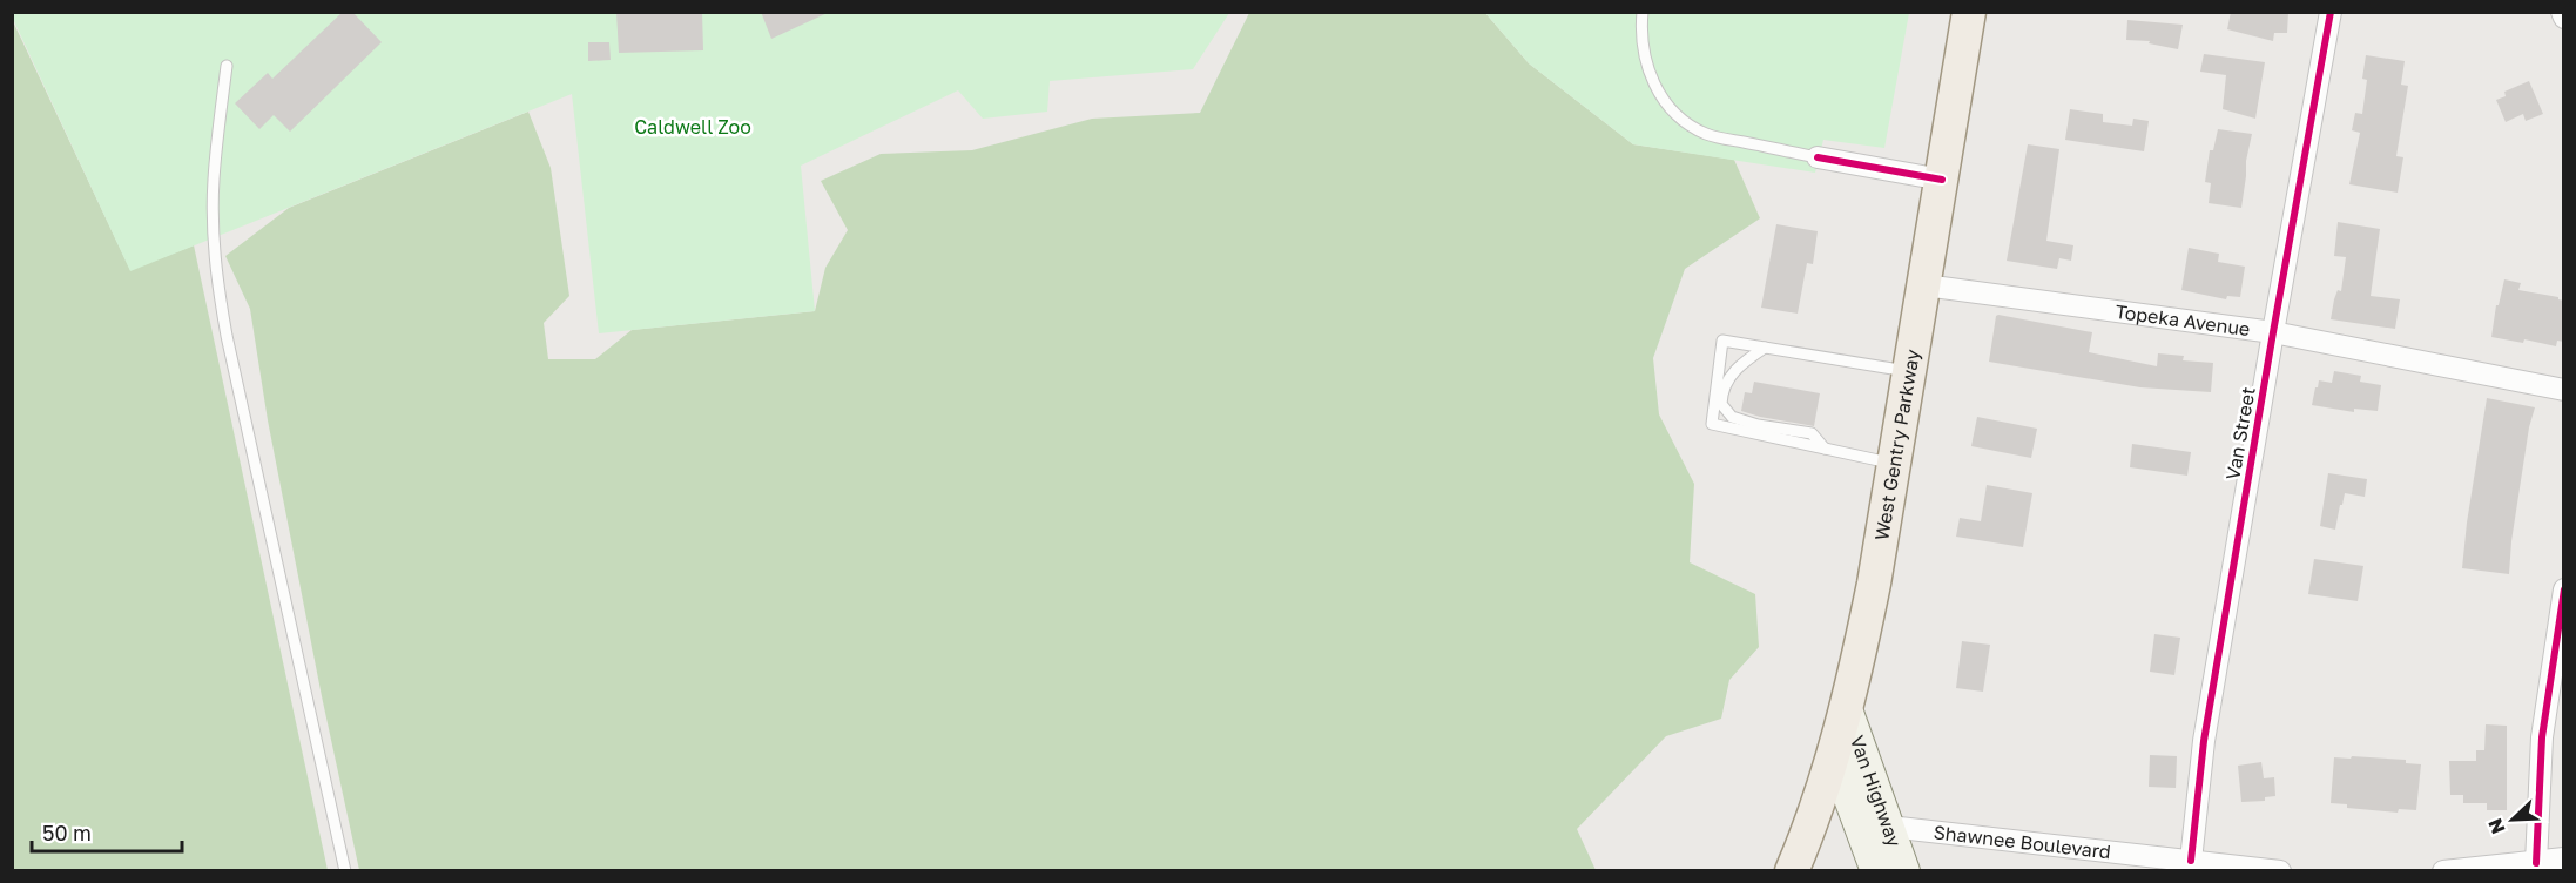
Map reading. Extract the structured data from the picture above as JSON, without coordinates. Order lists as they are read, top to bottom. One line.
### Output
{"streets":{"main road":["West Gentry Parkway","Van Highway"],"street":["Topeka Avenue","Van Street","Shawnee Boulevard"]},"crossings":[["Topeka Avenue","Van Street"],["Topeka Avenue","West Gentry Parkway"],["Van Street","Shawnee Boulevard"],["West Gentry Parkway","Van Highway"],["Van Highway","Shawnee Boulevard"]],"parks":["Caldwell Zoo"],"scale_bar":"50 m","north":"bottom left"}
